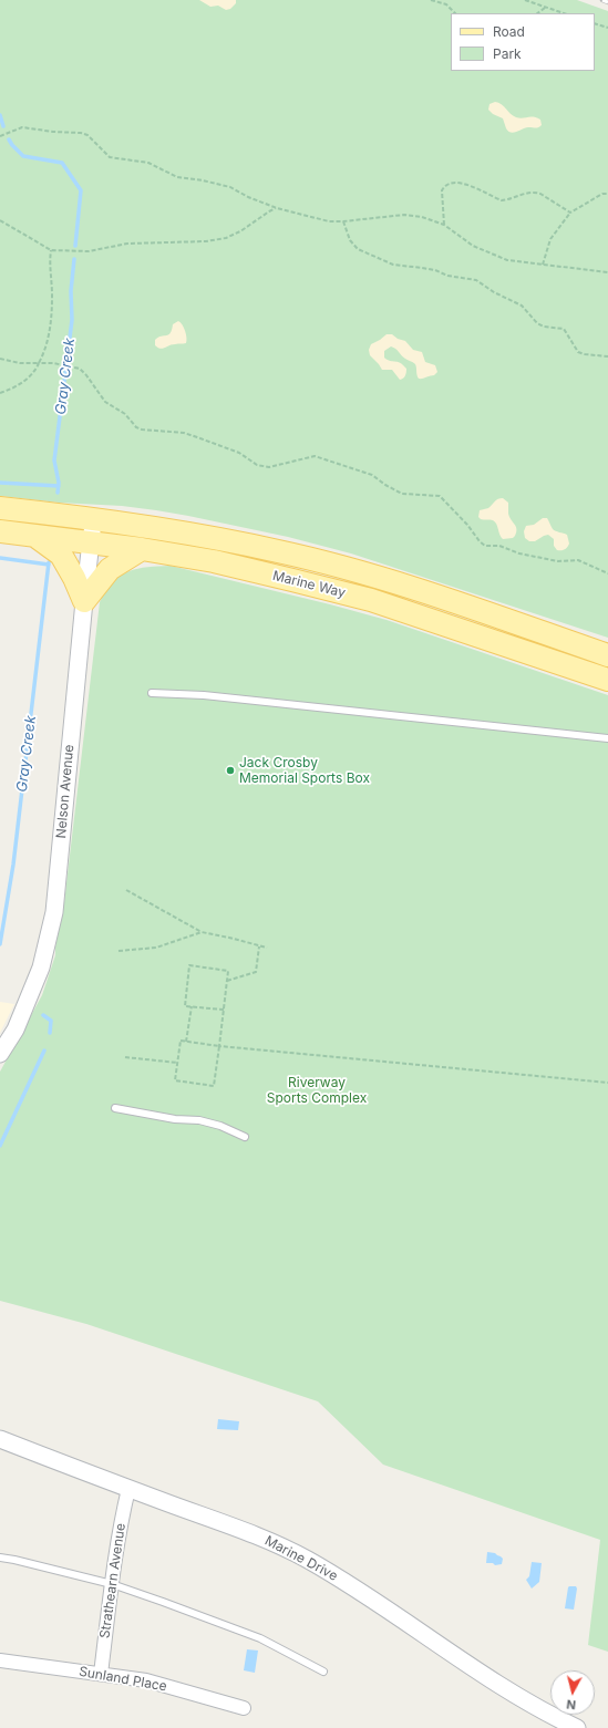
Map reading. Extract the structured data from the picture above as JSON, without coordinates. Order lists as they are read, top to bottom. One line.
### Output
{"streets":{"main road":["Marine Way"],"street":["Nelson Avenue","Marine Drive","Strathearn Avenue","Sunland Place"]},"crossings":[["Marine Way","Nelson Avenue"],["Marine Drive","Strathearn Avenue"],["Strathearn Avenue","Sunland Place"]],"water":["Gray Creek"],"parks":["Riverway Sports Complex"],"places":["Jack Crosby Memorial Sports Box"],"legend":["Road","Park"],"north":"bottom"}
